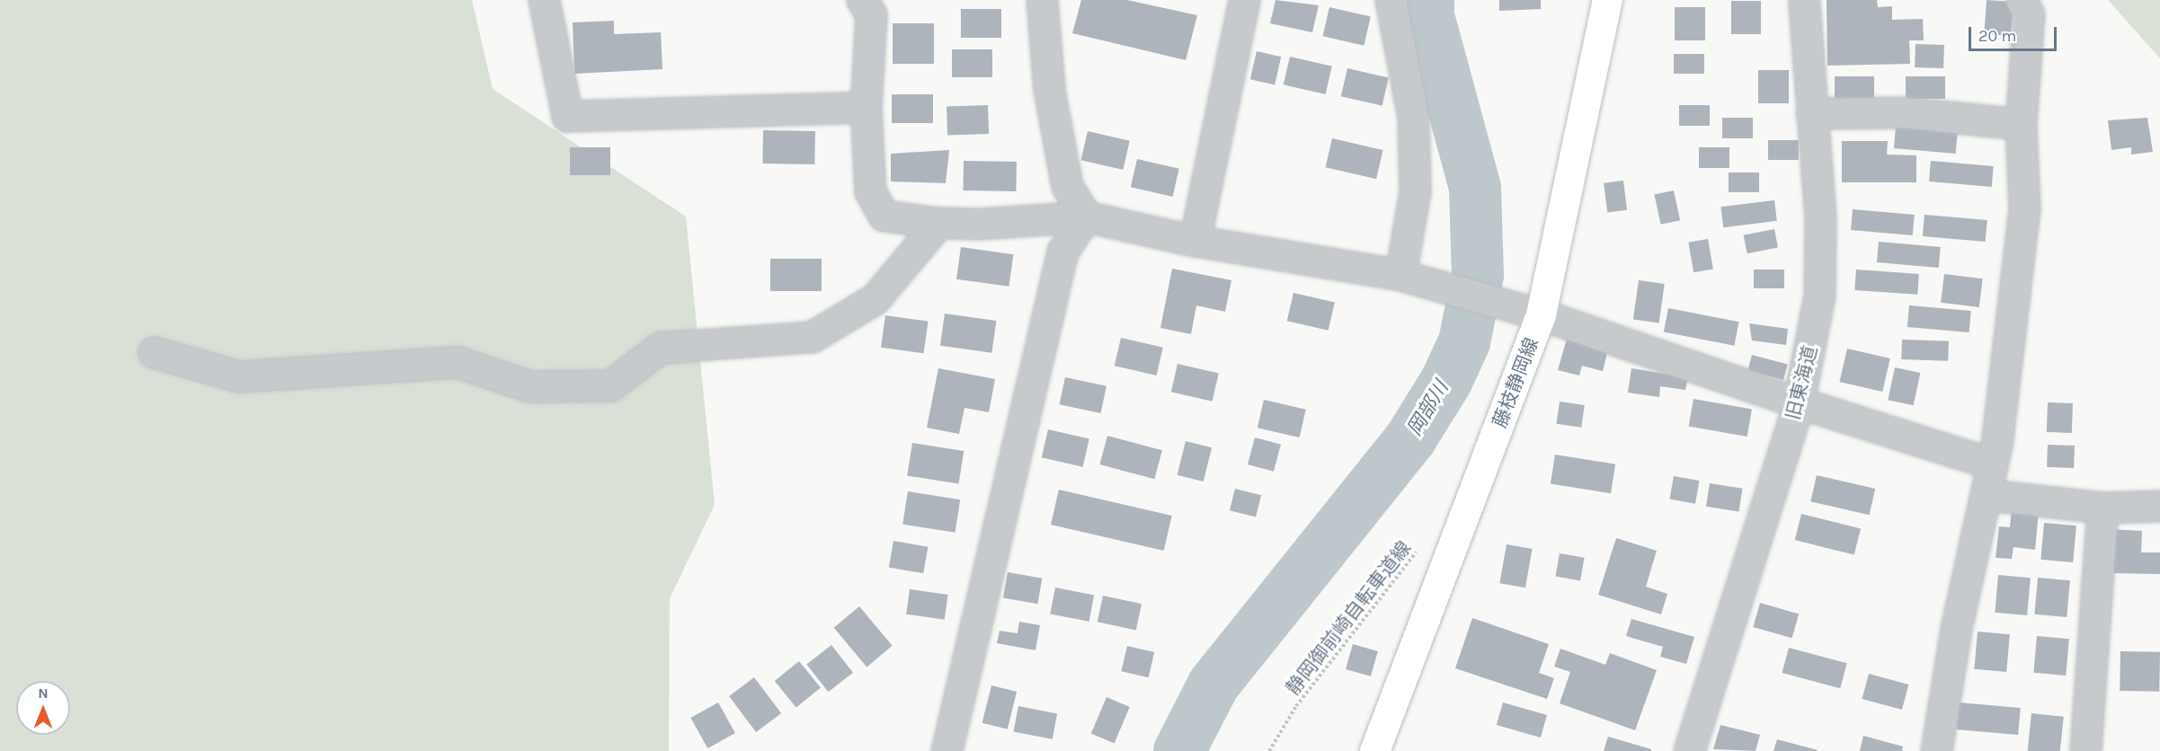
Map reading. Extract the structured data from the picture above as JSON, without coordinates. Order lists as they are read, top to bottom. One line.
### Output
{"streets":{"main road":["藤枝静岡線"],"street":["旧東海道"],"path":["静岡御前崎自転車道線"]},"water":["岡部川"],"scale_bar":"20 m","north":"top"}
